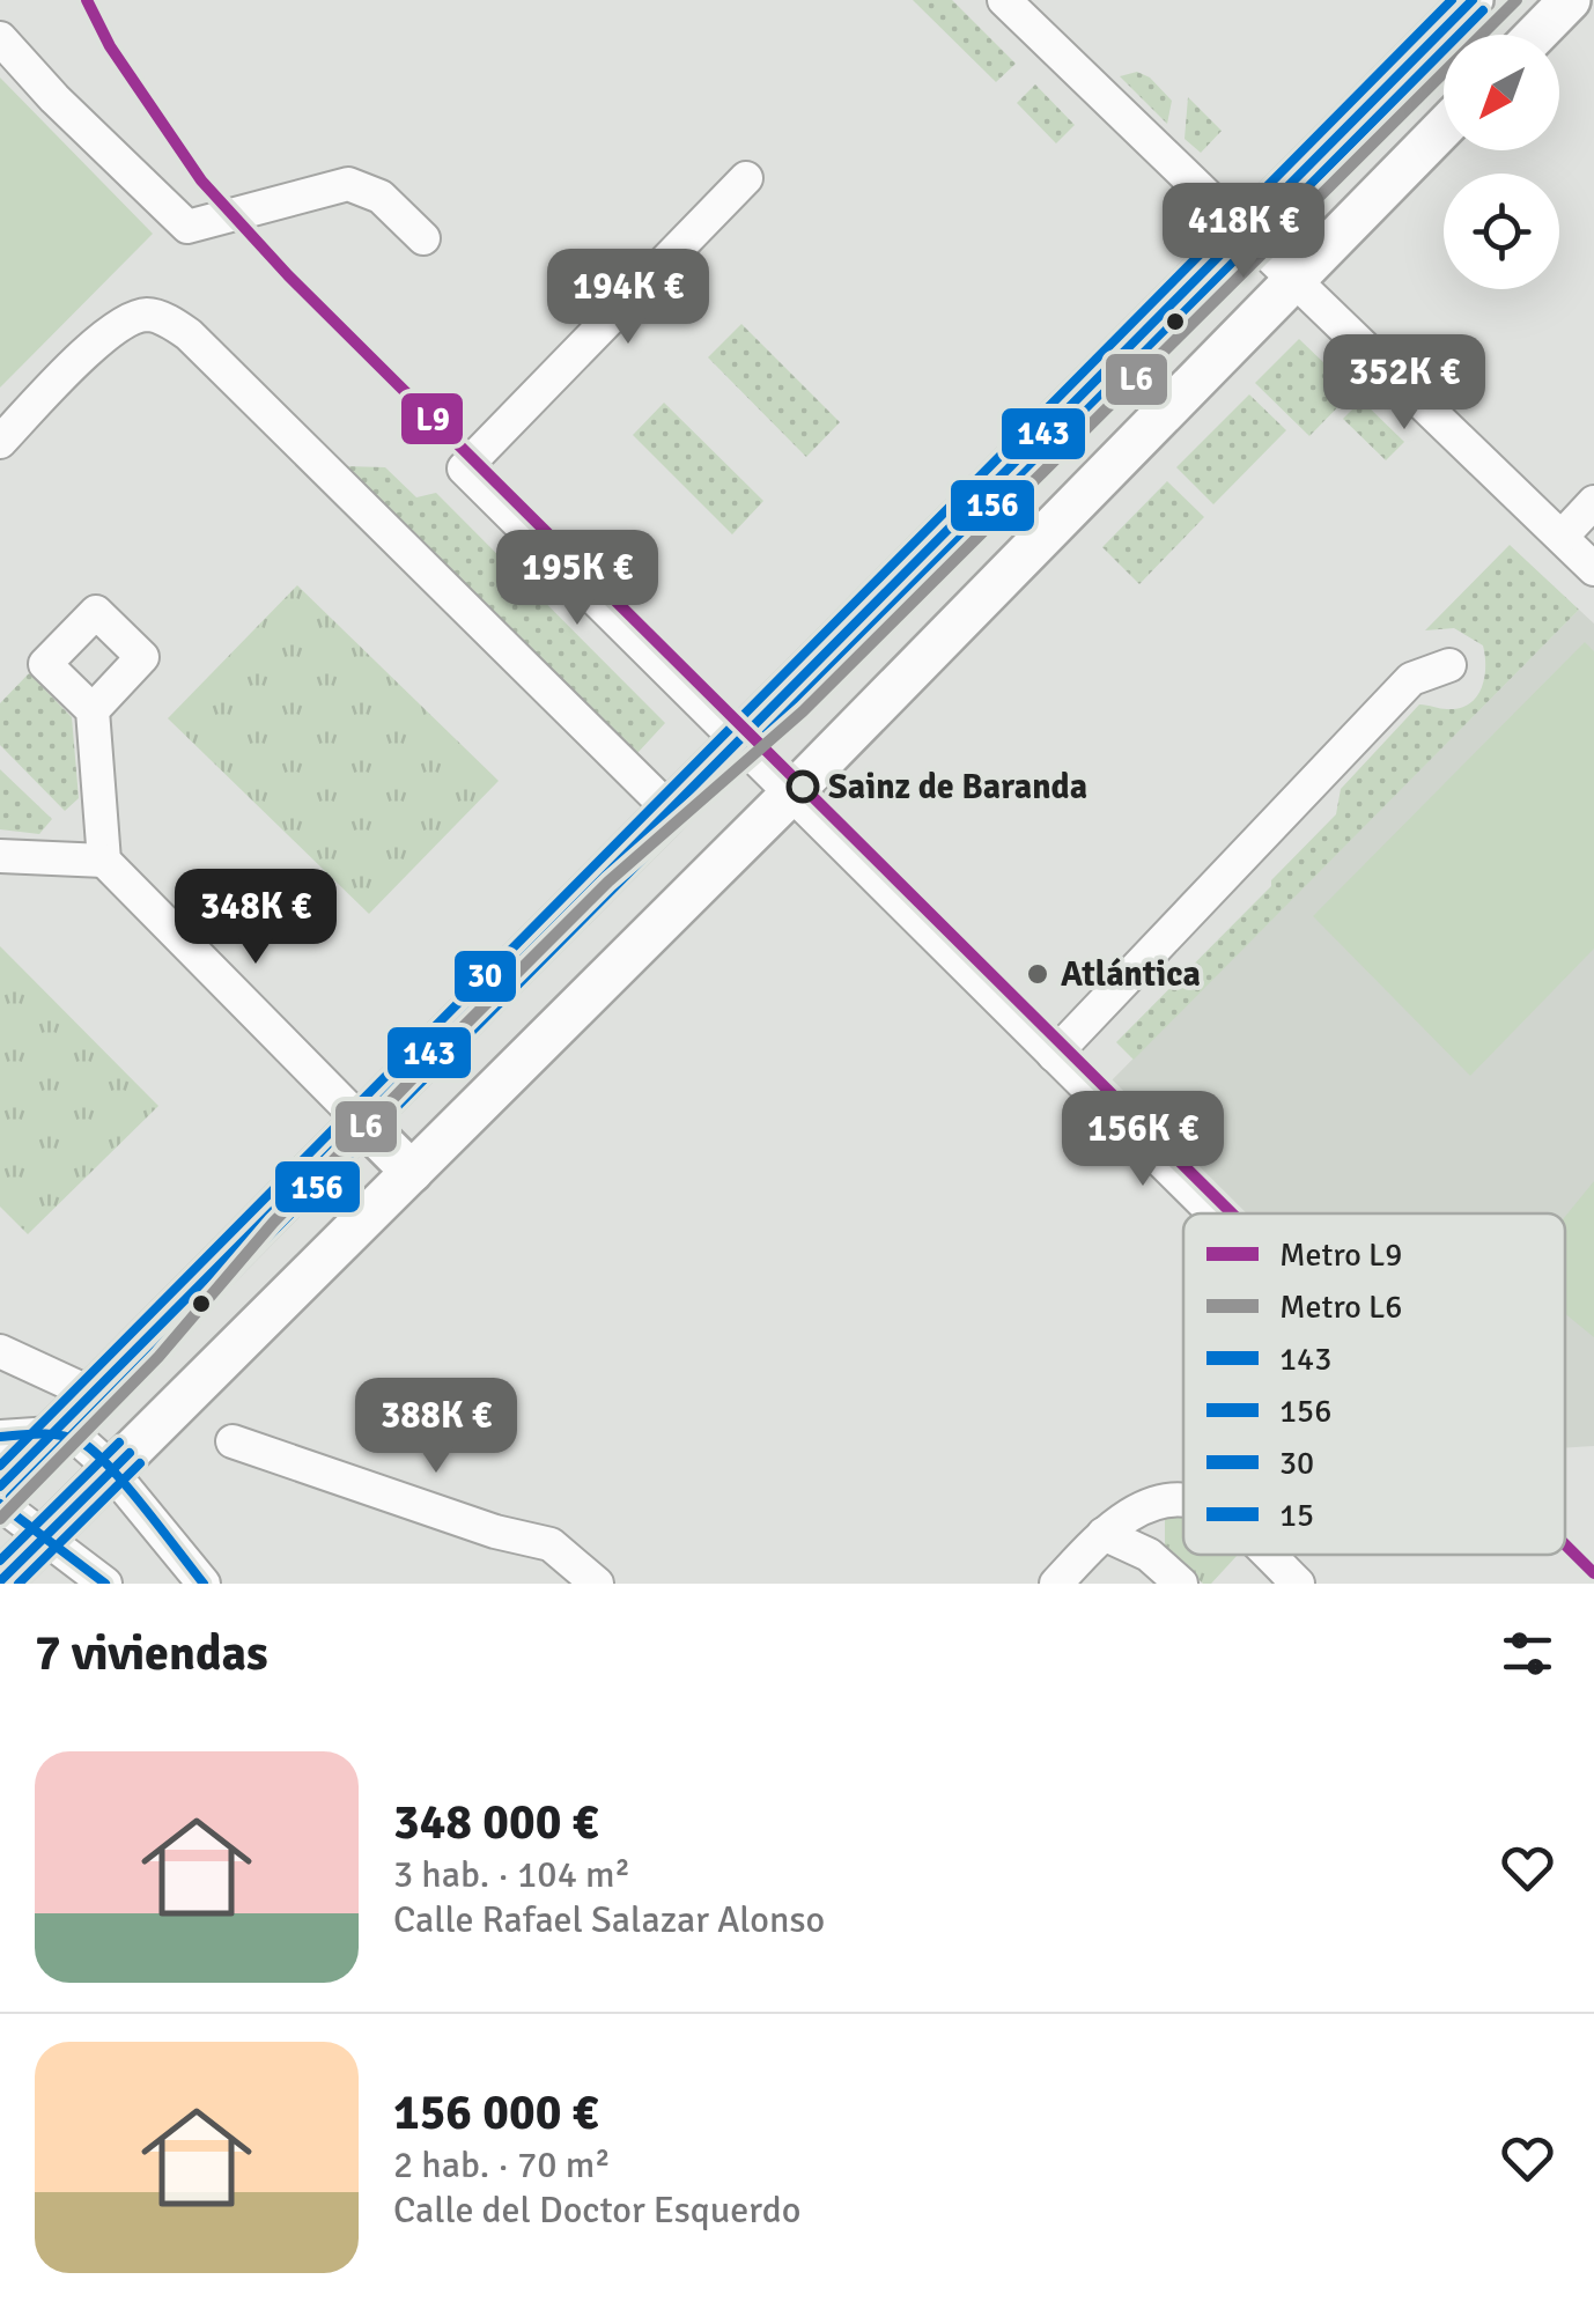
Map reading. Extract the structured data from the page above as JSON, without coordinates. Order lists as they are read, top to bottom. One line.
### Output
{"places":["Sainz de Baranda","Atlántica"],"lines":["metro line L9","metro line L6","transit line 143","transit line 30","transit line 156","transit line 15"],"legend":["Metro L9","Metro L6","143","156","30","15"],"north":"bottom left","page":{"price":["418K €","194K €","352K €","195K €","348K €","156K €","388K €"],"heading":"7 viviendas","list":[{"name":"348 000 €","note":"3 hab. · 104 m² · Calle Rafael Salazar Alonso"},{"name":"156 000 €","note":"2 hab. · 70 m² · Calle del Doctor Esquerdo"}]}}
